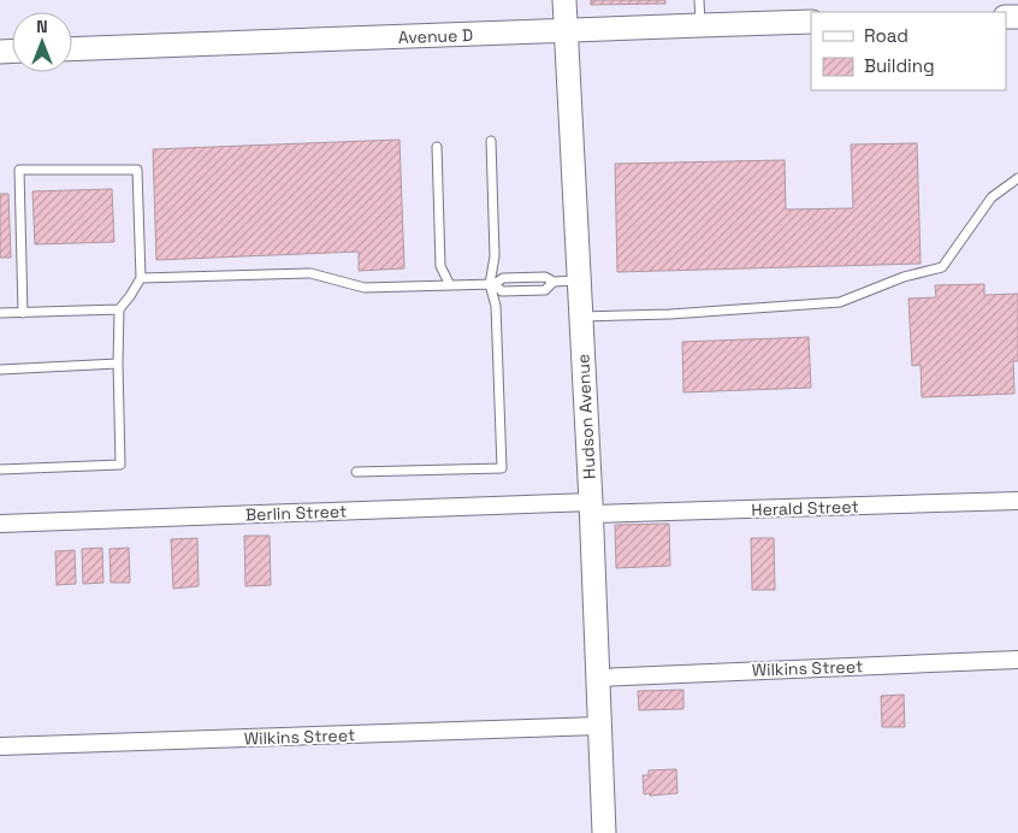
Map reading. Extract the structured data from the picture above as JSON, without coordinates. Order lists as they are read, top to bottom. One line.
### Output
{"streets":{"main road":["Avenue D","Hudson Avenue"],"street":["Herald Street","Berlin Street","Wilkins Street"]},"crossings":[["Avenue D","Hudson Avenue"],["Hudson Avenue","Herald Street"],["Hudson Avenue","Berlin Street"],["Hudson Avenue","Wilkins Street"],["Herald Street","Berlin Street"]],"legend":["Road","Building"],"north":"top"}
